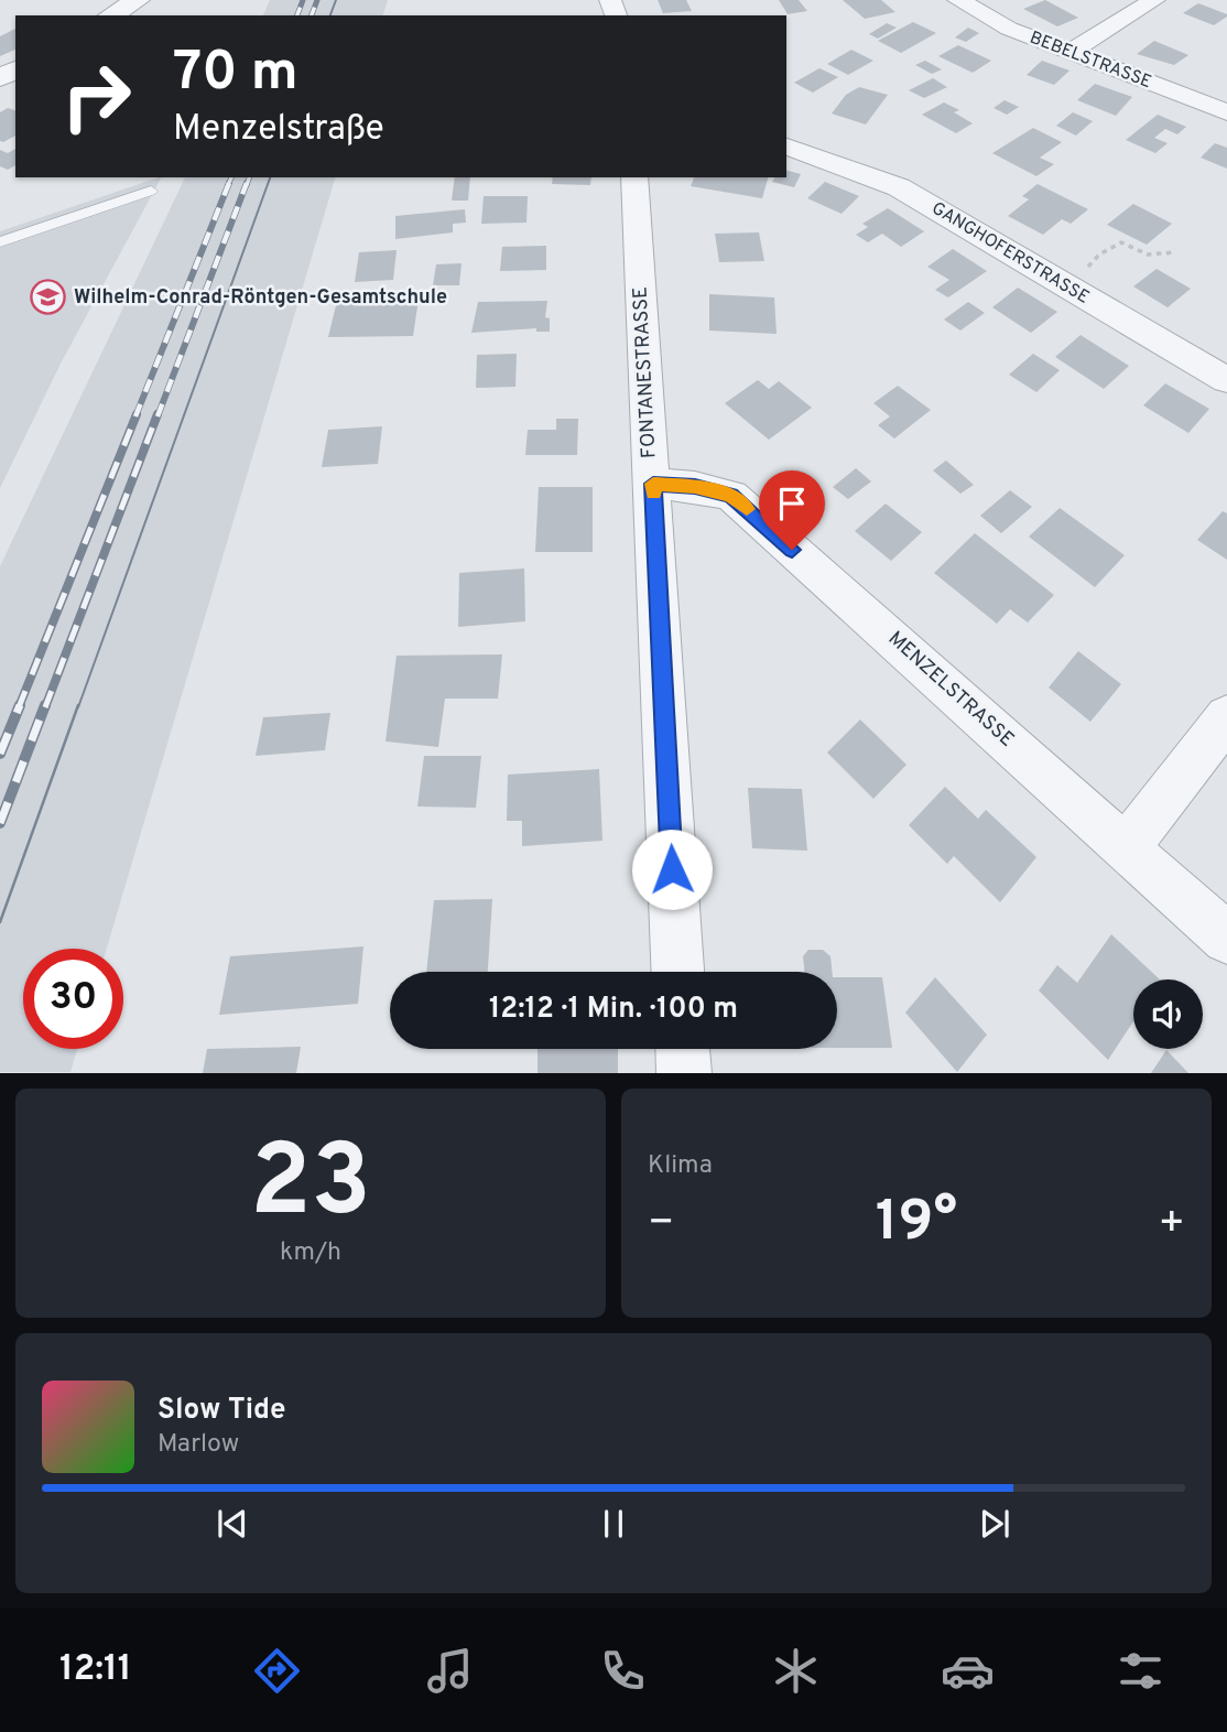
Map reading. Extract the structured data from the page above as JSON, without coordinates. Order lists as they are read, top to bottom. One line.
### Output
{"streets":{"street":["BEBELSTRASSE","GANGHOFERSTRASSE","FONTANESTRASSE","MENZELSTRASSE"]},"crossings":[["FONTANESTRASSE","MENZELSTRASSE"]],"places":{"school or university":["Wilhelm-Conrad-Röntgen-Gesamtschule"]},"page":{"turn":["70 m","Menzelstraße"],"limit":"30","trip":"12:12 · 1 Min. · 100 m","tile":[["23","km/h"],"Klima"],"heat":["−","19°","+"],"song":["Slow Tide","Marlow"],"tabs":"12:11"}}
